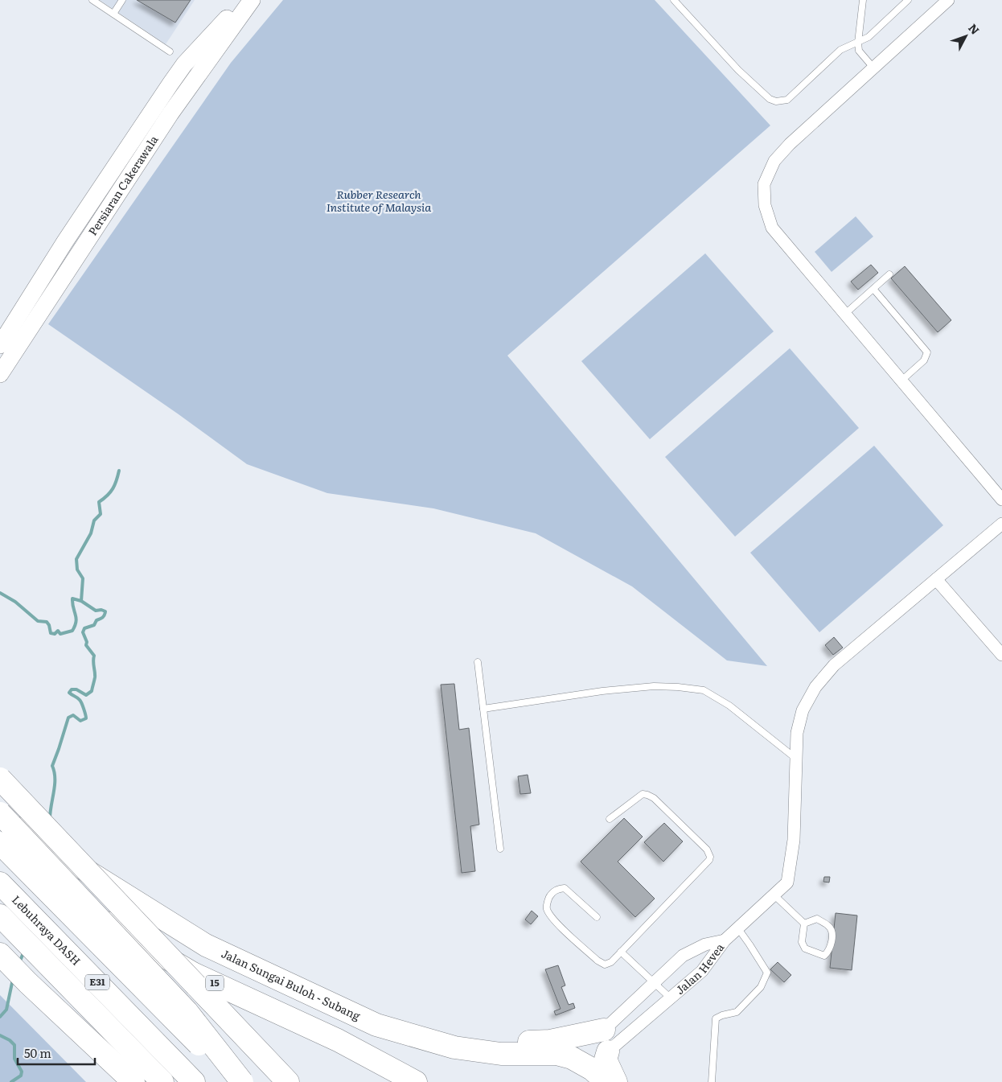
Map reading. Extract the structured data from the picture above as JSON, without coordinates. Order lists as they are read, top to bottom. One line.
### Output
{"streets":{"highway":["Lebuhraya DASH","E31","15","Jalan Sungai Buloh - Subang"],"street":["Persiaran Cakerawala","Jalan Hevea"]},"parks":["Rubber Research Institute of Malaysia"],"scale_bar":"50 m","north":"top right"}
